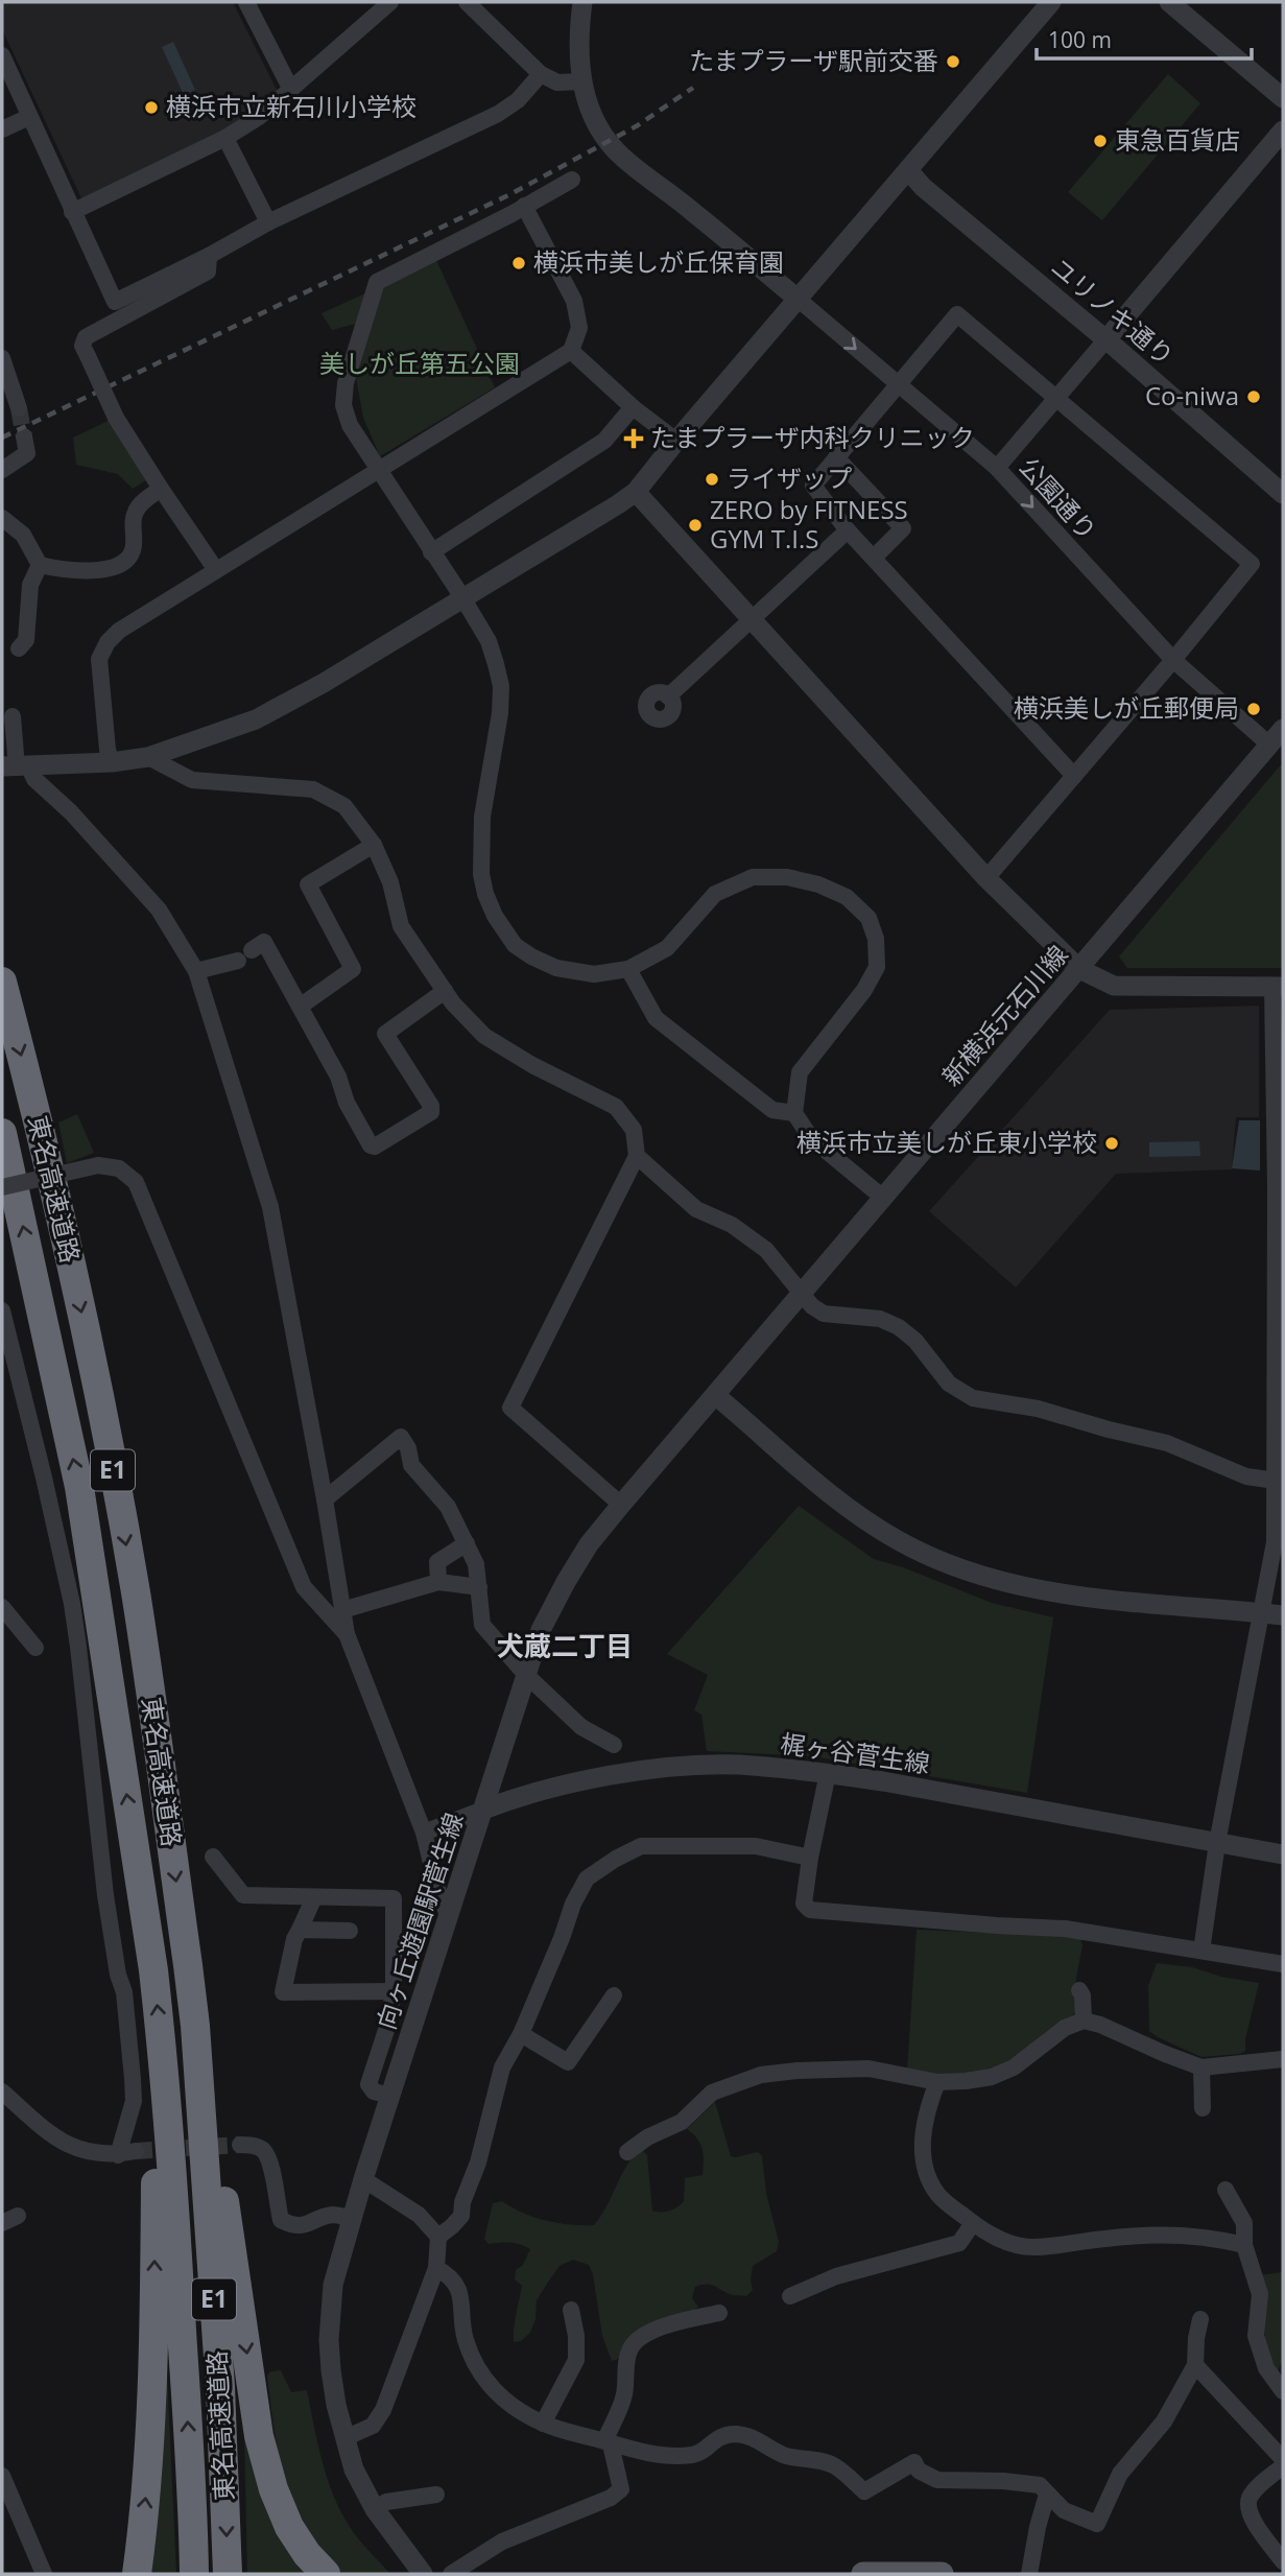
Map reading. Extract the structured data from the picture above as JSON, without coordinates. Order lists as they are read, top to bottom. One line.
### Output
{"streets":{"highway":["東名高速道路","E1"],"street":["ユリノキ通り","公園通り","新横浜元石川線","梶ヶ谷菅生線","向ヶ丘遊園駅菅生線"]},"crossings":[["公園通り","新横浜元石川線"],["新横浜元石川線","向ヶ丘遊園駅菅生線"],["梶ヶ谷菅生線","向ヶ丘遊園駅菅生線"]],"one_way":["公園通り"],"districts":["犬蔵二丁目"],"parks":["美しが丘第五公園"],"places":{"other":["たまプラーザ駅前交番","横浜市立新石川小学校","東急百貨店","横浜市美しが丘保育園","Co-niwa","ライザップ","ZERO by FITNESS GYM T.I.S","横浜美しが丘郵便局","横浜市立美しが丘東小学校"],"health":["たまプラーザ内科クリニック"]},"scale_bar":"100 m"}
